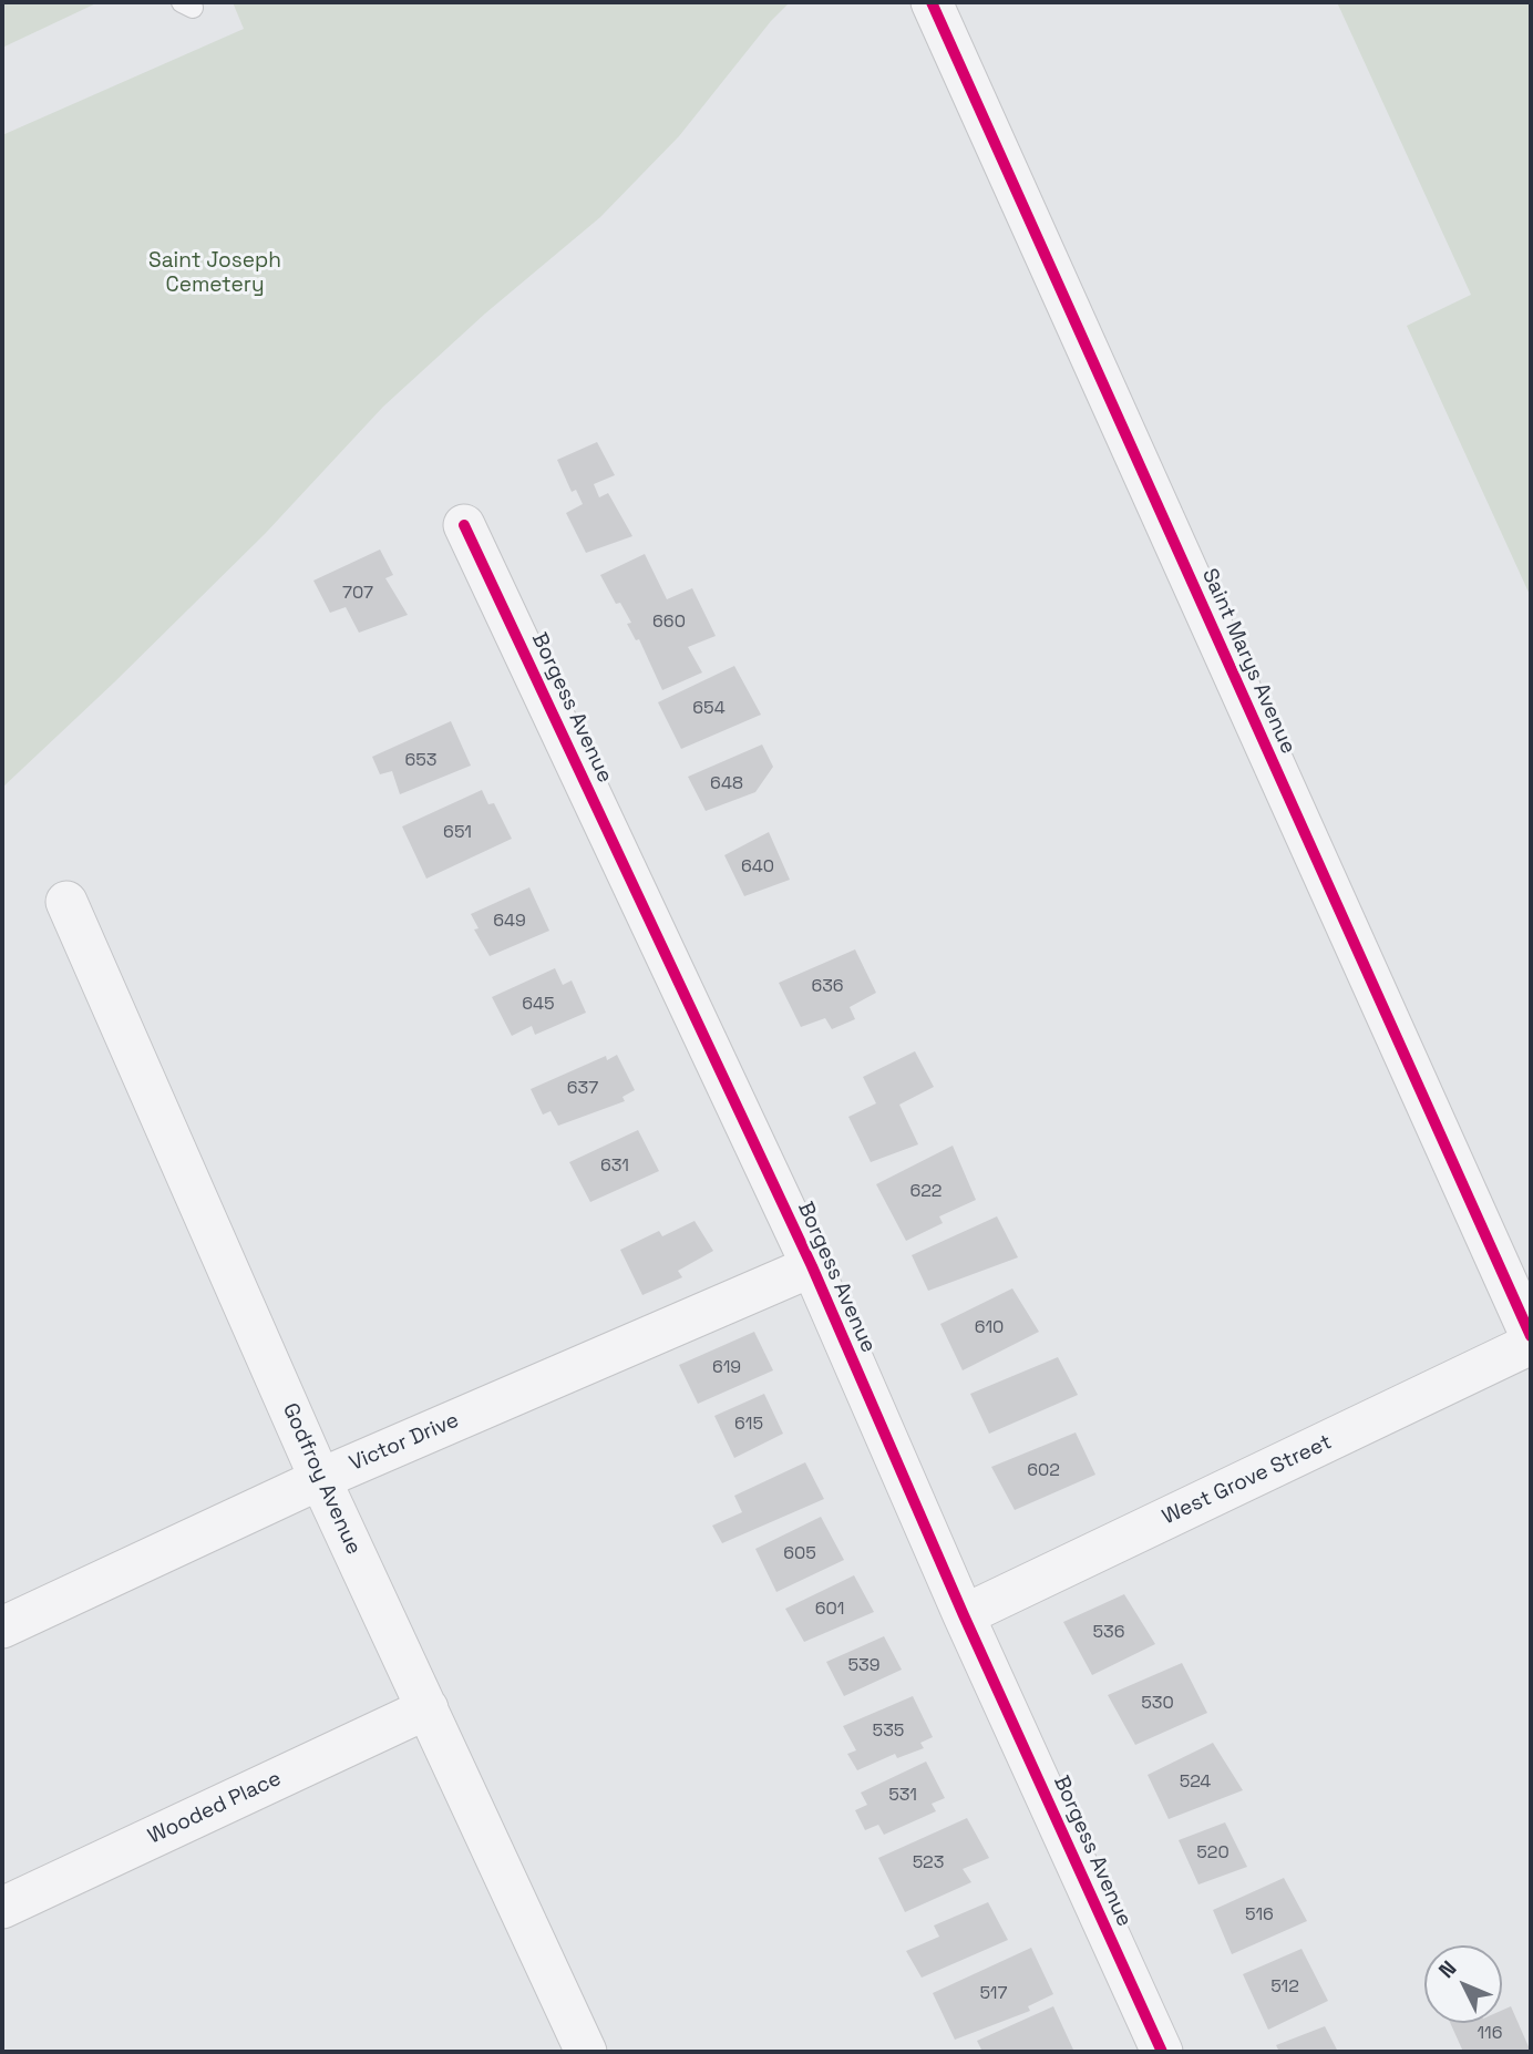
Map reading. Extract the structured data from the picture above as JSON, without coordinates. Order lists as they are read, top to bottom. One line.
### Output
{"streets":{"street":["Saint Marys Avenue","Borgess Avenue","Victor Drive","Godfroy Avenue","West Grove Street","Wooded Place"]},"crossings":[["Borgess Avenue","Victor Drive"],["Borgess Avenue","West Grove Street"],["Victor Drive","Godfroy Avenue"],["Godfroy Avenue","Wooded Place"]],"parks":["Saint Joseph Cemetery"],"house_numbers":["707","660","654","653","648","651","640","649","636","645","637","631","622","610","619","615","602","605","601","536","539","530","535","524","531","520","523","516","512","517","116"],"north":"top left"}
